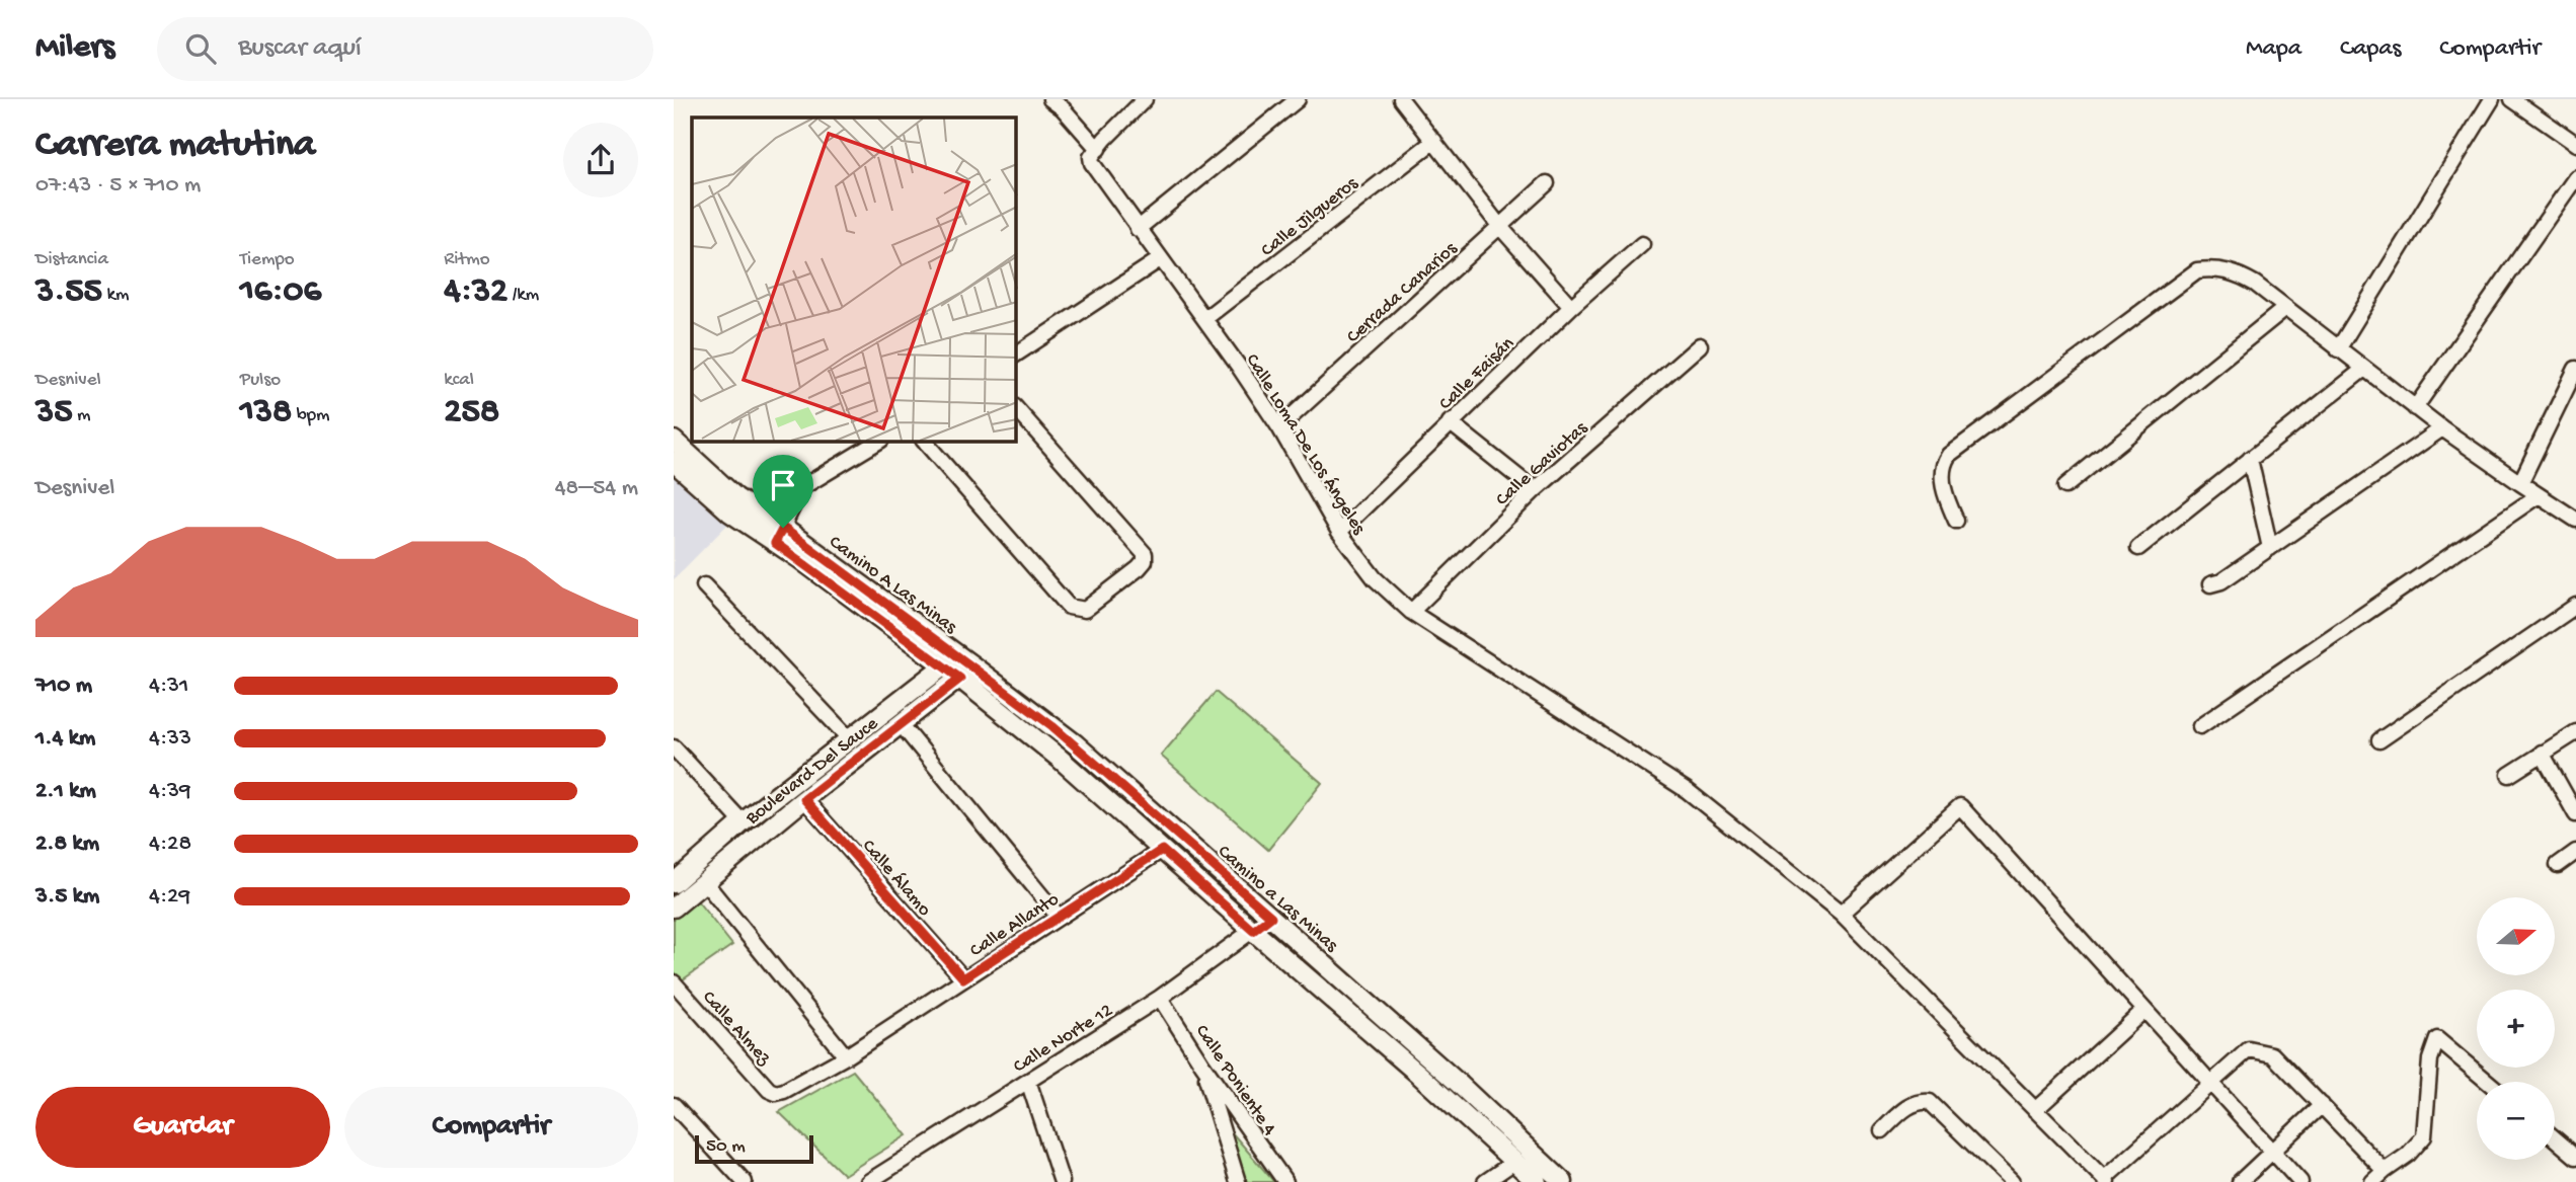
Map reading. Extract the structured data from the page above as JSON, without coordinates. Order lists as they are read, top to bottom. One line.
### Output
{"streets":{"street":["Calle Jilgueros","Cerrada Canarios","Calle Faisán","Calle Loma De Los Ángeles","Calle Gaviotas","Camino A Las Minas","Boulevard Del Sauce","Calle Álamo","Camino a Las Minas","Calle Allanto","Calle Almez","Calle Norte 12","Calle Poniente 4"]},"crossings":[["Calle Jilgueros","Calle Loma De Los Ángeles"],["Cerrada Canarios","Calle Loma De Los Ángeles"],["Calle Faisán","Calle Loma De Los Ángeles"],["Calle Loma De Los Ángeles","Calle Gaviotas"],["Camino A Las Minas","Boulevard Del Sauce"],["Camino A Las Minas","Camino a Las Minas"],["Boulevard Del Sauce","Calle Álamo"],["Boulevard Del Sauce","Camino a Las Minas"],["Calle Álamo","Calle Allanto"],["Camino a Las Minas","Calle Norte 12"],["Calle Allanto","Calle Almez"],["Calle Norte 12","Calle Poniente 4"]],"scale_bar":"50 m","north":"right","page":{"header":"Milers","search":"Buscar aquí","nav":["Mapa","Capas","Compartir"],"heading":["Carrera matutina","07:43 · 5 × 710 m"],"stats":[["Distancia","3.55 km"],["Tiempo","16:06"],["Ritmo","4:32 /km"],["Desnivel","35 m"],["Pulso","138 bpm"],["kcal","258"]],"chart":["Desnivel","48–54 m"],"list":[{"name":"710 m","note":"4:31"},{"name":"1.4 km","note":"4:33"},{"name":"2.1 km","note":"4:39"},{"name":"2.8 km","note":"4:28"},{"name":"3.5 km","note":"4:29"}],"map_buttons":["+","−"],"buttons":["Guardar","Compartir"],"scale":"50 m"}}
